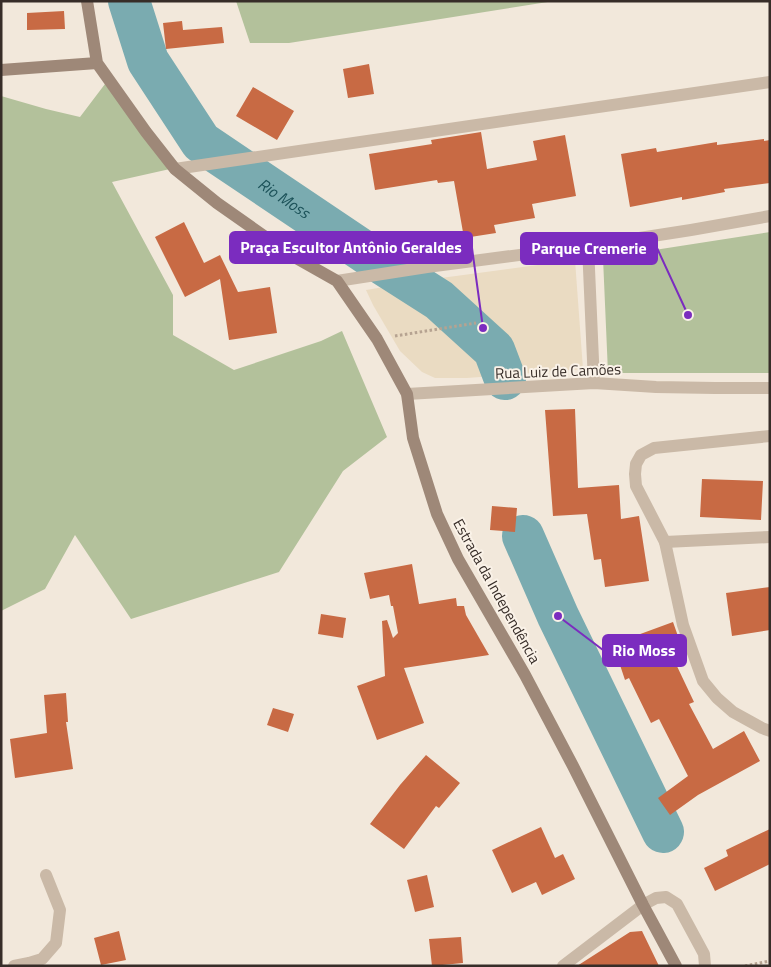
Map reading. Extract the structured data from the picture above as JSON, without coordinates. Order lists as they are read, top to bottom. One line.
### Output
{"streets":{"street":["Rua Luiz de Camões","Estrada da Independência"]},"crossings":[["Rua Luiz de Camões","Estrada da Independência"]],"water":["Rio Moss"],"places":["Parque Cremerie","Praça Escultor Antônio Geraldes","Rio Moss"]}
